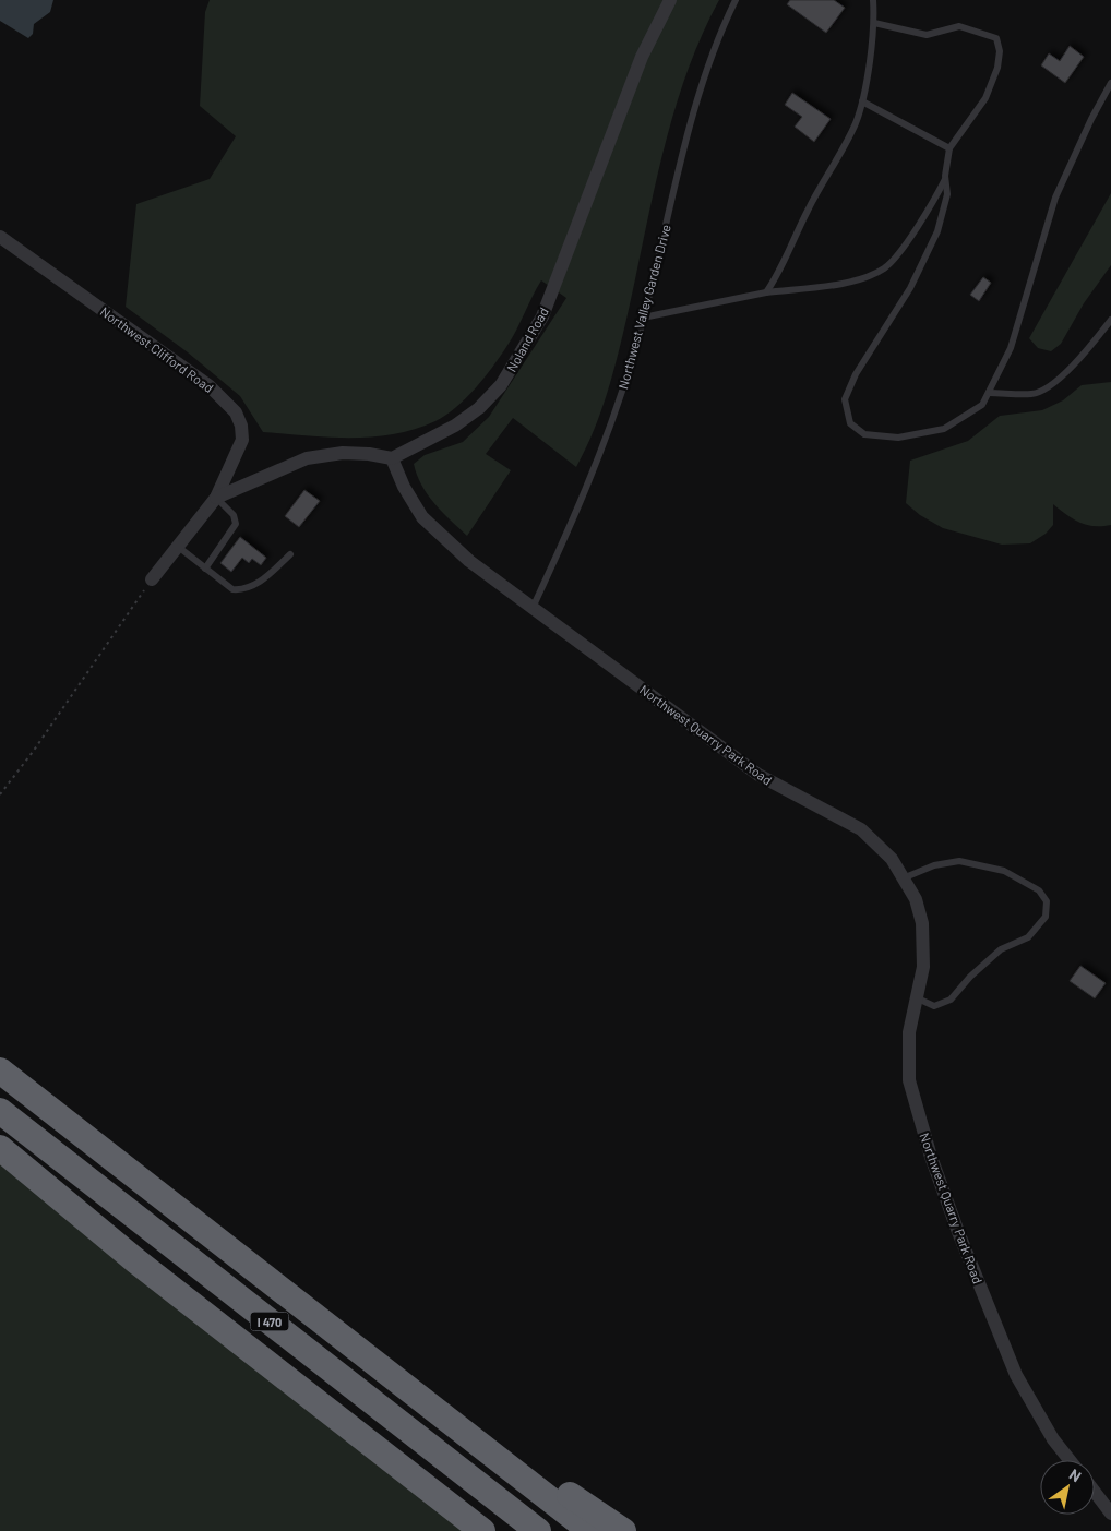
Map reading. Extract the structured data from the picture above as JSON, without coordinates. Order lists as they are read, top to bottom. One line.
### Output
{"streets":{"highway":["I 470"],"street":["Noland Road","Northwest Clifford Road","Northwest Quarry Park Road"],"lane":["Northwest Valley Garden Drive"]},"crossings":[["Northwest Valley Garden Drive","Northwest Quarry Park Road"],["Noland Road","Northwest Quarry Park Road"]],"north":"top right"}
